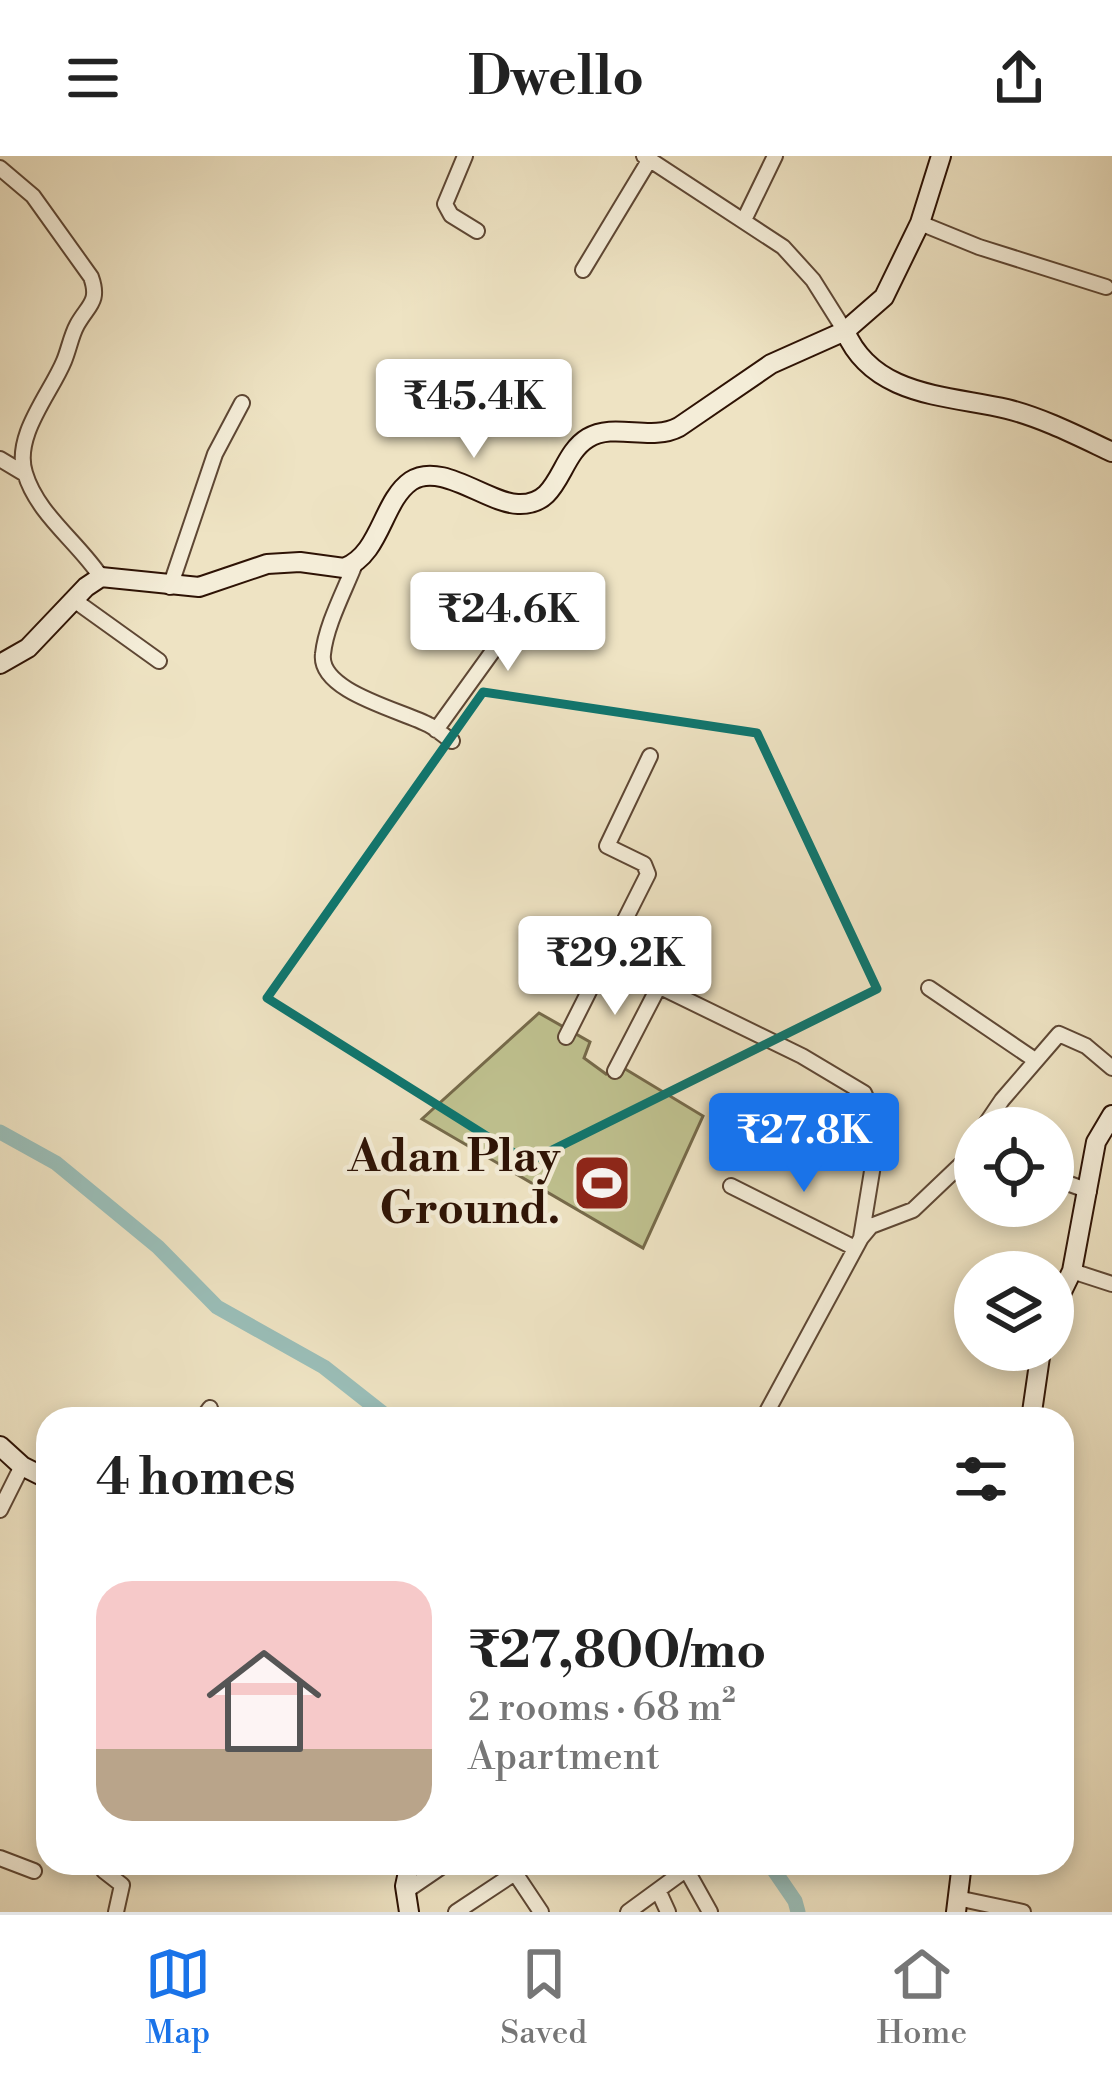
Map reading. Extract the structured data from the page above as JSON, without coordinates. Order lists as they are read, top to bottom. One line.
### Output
{"places":{"sports":["Adan Play Ground."]},"page":{"header":"Dwello","price":["₹45.4K","₹24.6K","₹29.2K","₹27.8K"],"heading":"4 homes","list":[{"name":"₹27,800/mo","note":"2 rooms · 68 m² · Apartment"}],"tabs":["Map","Saved","Home"]}}
